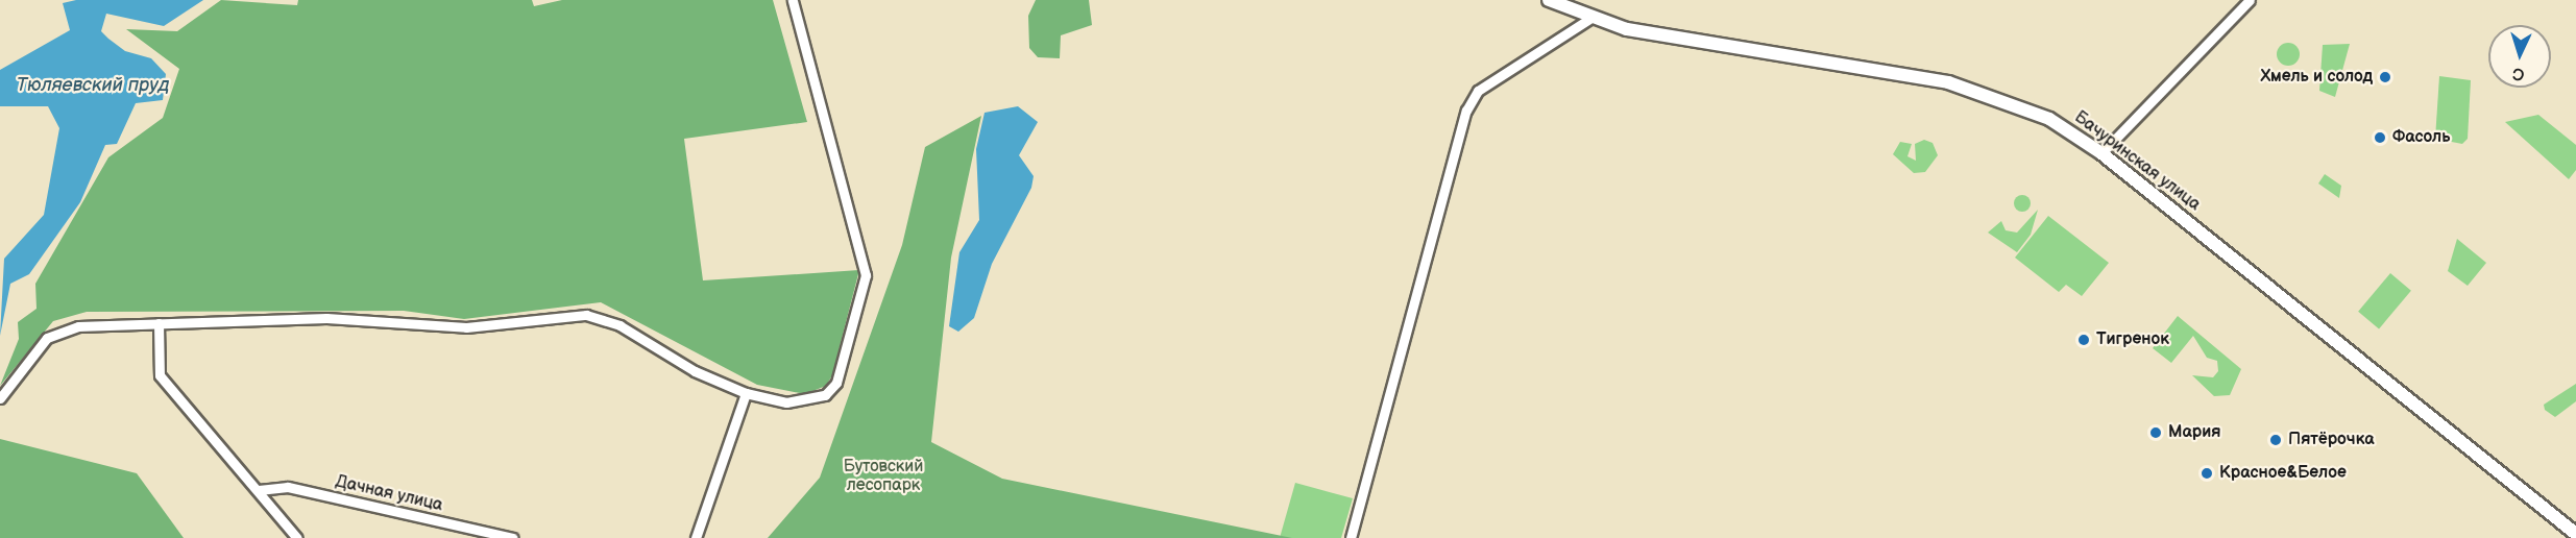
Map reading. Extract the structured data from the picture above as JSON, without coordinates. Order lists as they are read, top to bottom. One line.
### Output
{"streets":{"street":["Бачуринская улица","Дачная улица"]},"water":["Тюляевский пруд"],"parks":["Бутовский лесопарк"],"places":["Хмель и солод","Фасоль","Тигренок","Мария","Пятёрочка","Красное&Белое"],"north":"bottom"}
